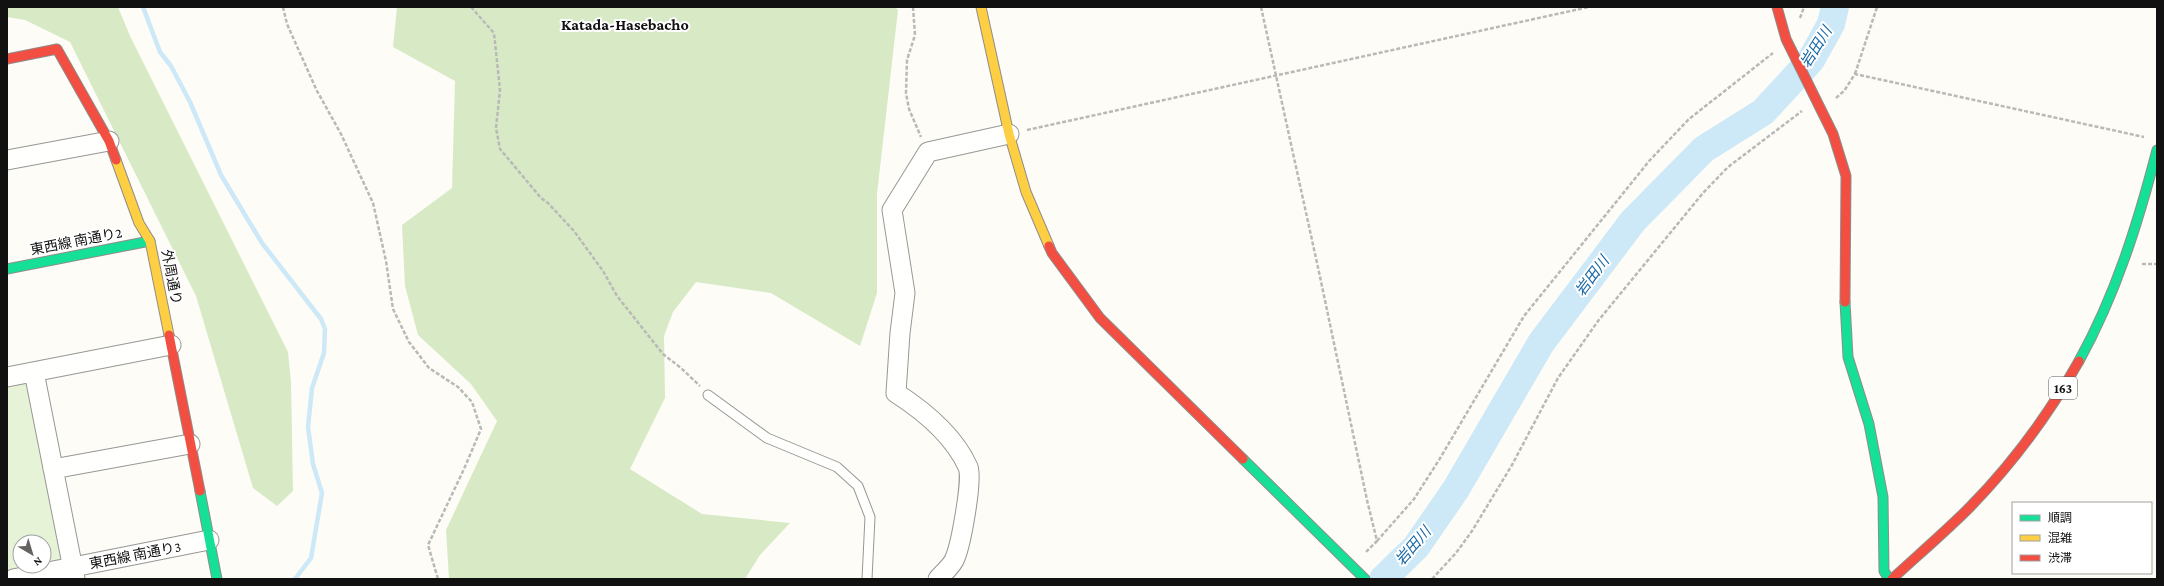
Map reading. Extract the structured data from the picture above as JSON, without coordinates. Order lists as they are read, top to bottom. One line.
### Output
{"streets":{"main road":["東西線 南通り2","外周通り","163"],"street":["東西線 南通り3"]},"crossings":[["東西線 南通り2","外周通り"],["外周通り","東西線 南通り3"]],"districts":["Katada-Hasebacho"],"water":["岩田川"],"legend":["順調","混雑","渋滞"],"north":"bottom right"}
